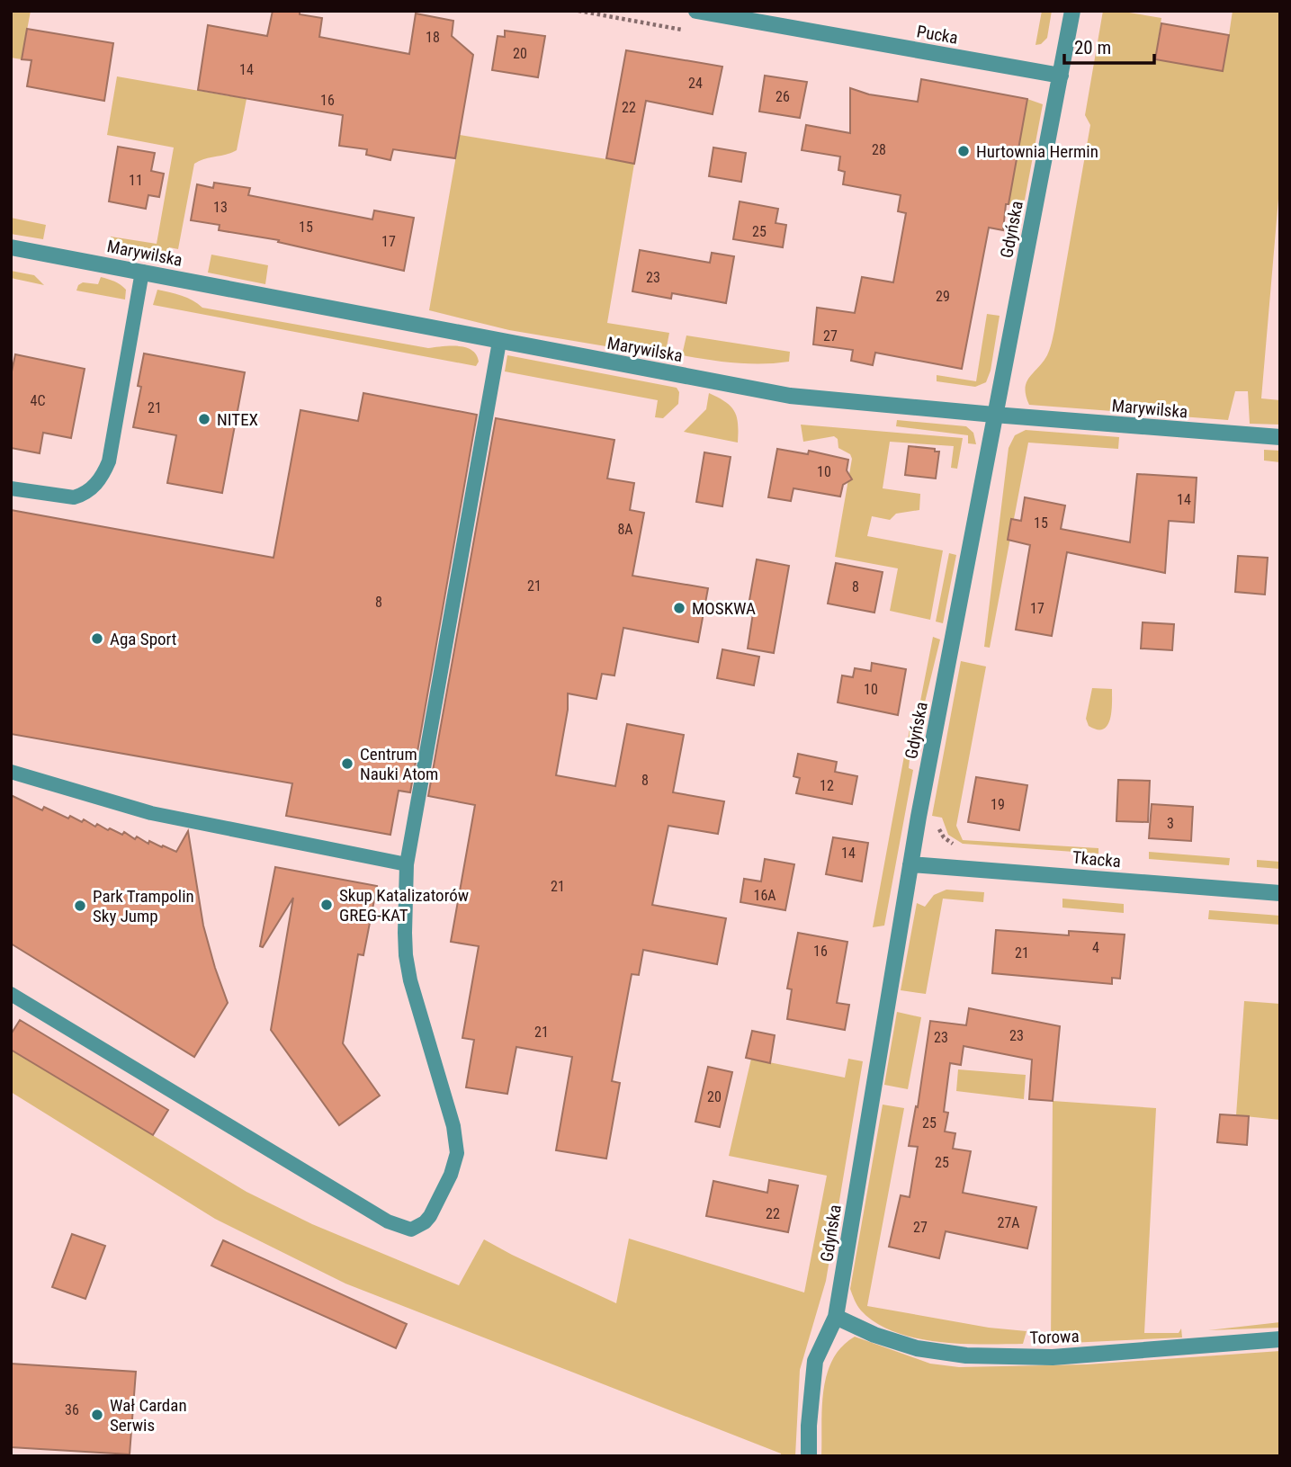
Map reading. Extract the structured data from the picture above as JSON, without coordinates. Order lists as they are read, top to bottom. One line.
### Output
{"streets":{"street":["Pucka","Gdyńska","Marywilska","Tkacka","Torowa"]},"crossings":[["Pucka","Gdyńska"],["Gdyńska","Marywilska"],["Gdyńska","Tkacka"],["Gdyńska","Torowa"]],"places":["Hurtownia Hermin","NITEX","MOSKWA","Aga Sport","Centrum Nauki Atom","Skup Katalizatorów GREG-KAT","Park Trampolin Sky Jump","Wał Cardan Serwis"],"house_numbers":["18","20","14","24","26","16","22","28","11","13","15","25","17","23","29","27","4C","21","10","14","15","8A","21","8","8","17","10","8","12","19","3","14","21","16A","4","16","21","21","23","23","20","25","25","22","27A","27","36"],"scale_bar":"20 m"}
